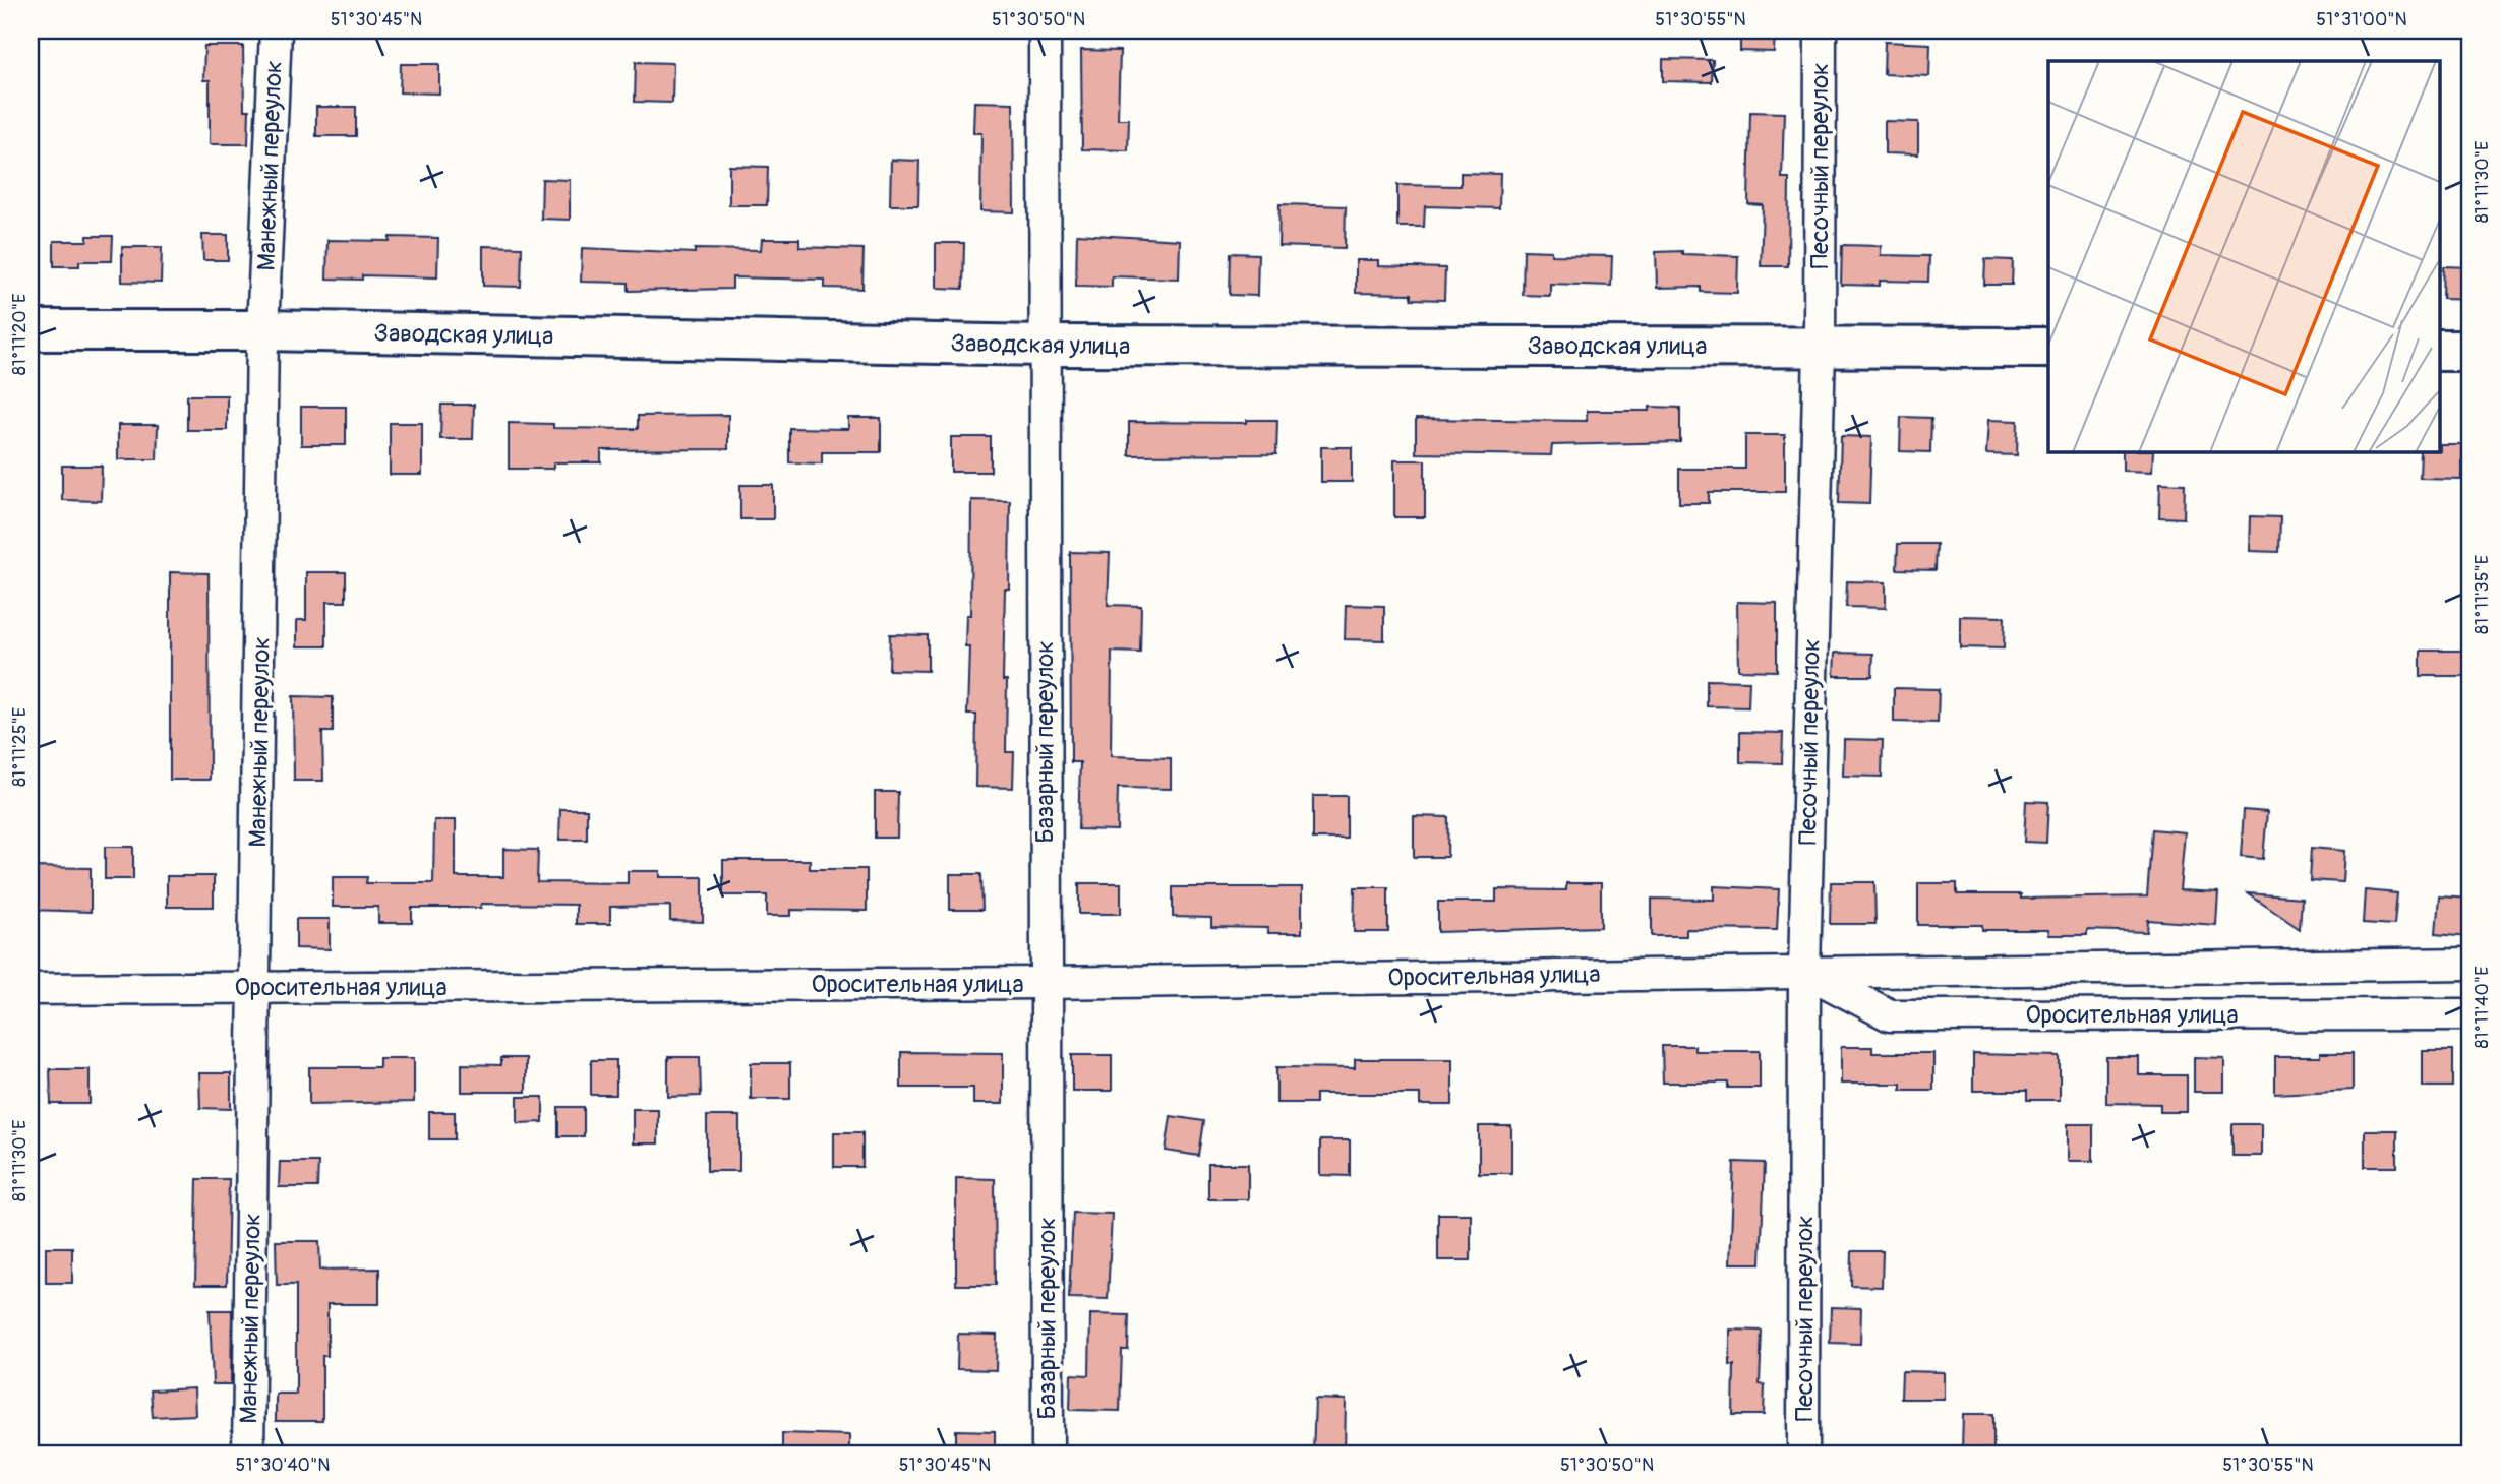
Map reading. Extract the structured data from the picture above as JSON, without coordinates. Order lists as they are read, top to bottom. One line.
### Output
{"streets":{"main road":["Заводская улица"],"street":["Манежный переулок","Песочный переулок","Базарный переулок","Оросительная улица"]},"crossings":[["Манежный переулок","Заводская улица"],["Манежный переулок","Оросительная улица"],["Песочный переулок","Заводская улица"],["Песочный переулок","Оросительная улица"],["Заводская улица","Базарный переулок"],["Базарный переулок","Оросительная улица"]],"coordinates":["51°30'45\"N","51°30'50\"N","51°30'55\"N","51°31'00\"N","81°11'30\"E","81°11'20\"E","81°11'35\"E","81°11'25\"E","81°11'40\"E","51°30'40\"N"]}
